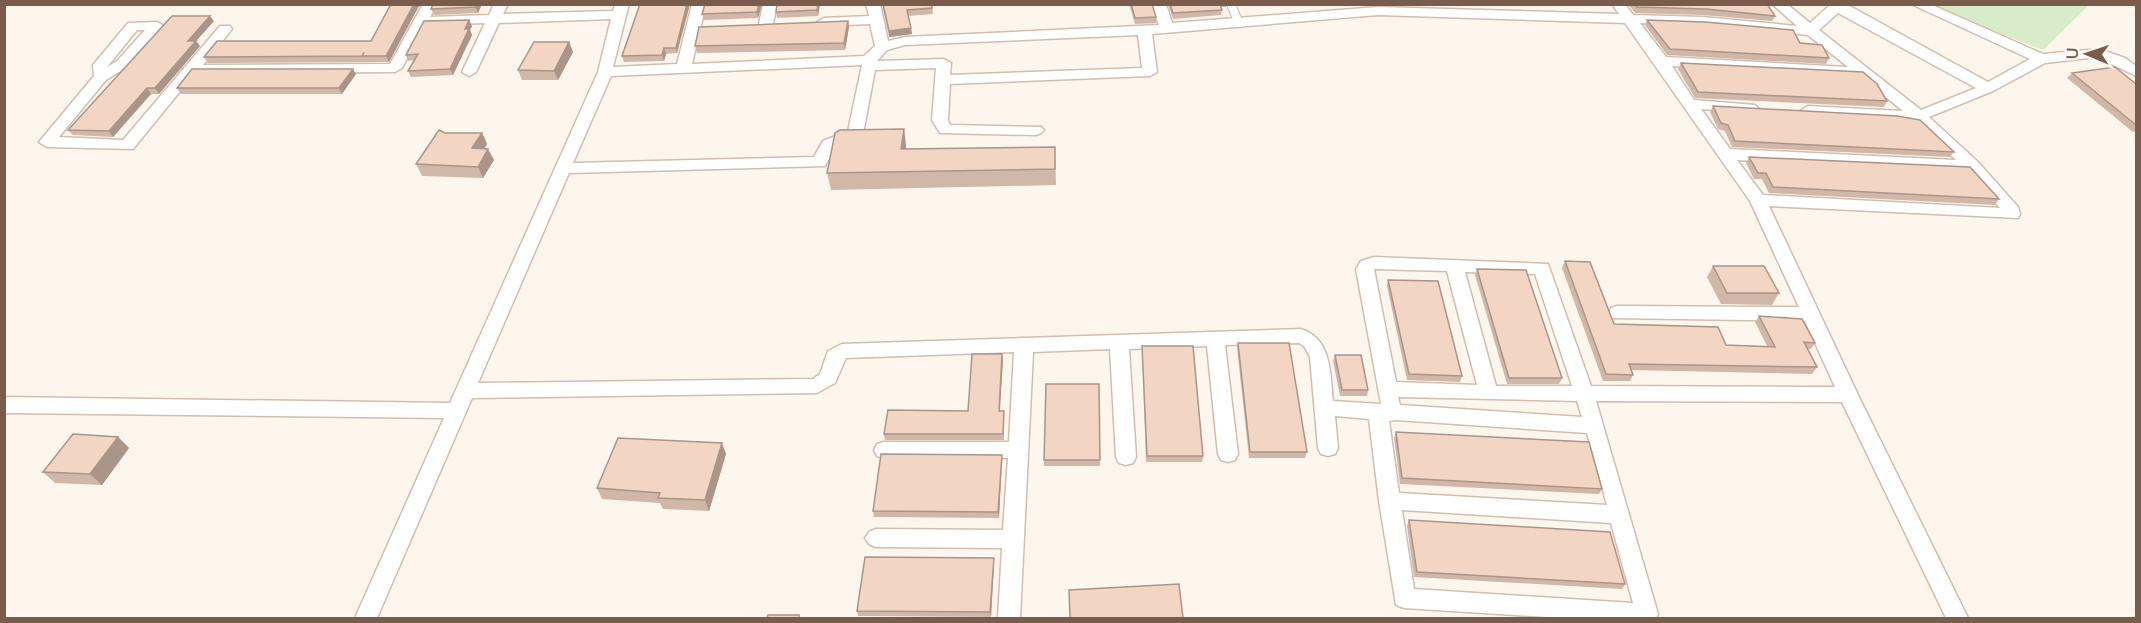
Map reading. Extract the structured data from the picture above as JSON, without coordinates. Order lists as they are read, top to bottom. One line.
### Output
{"north":"left"}
